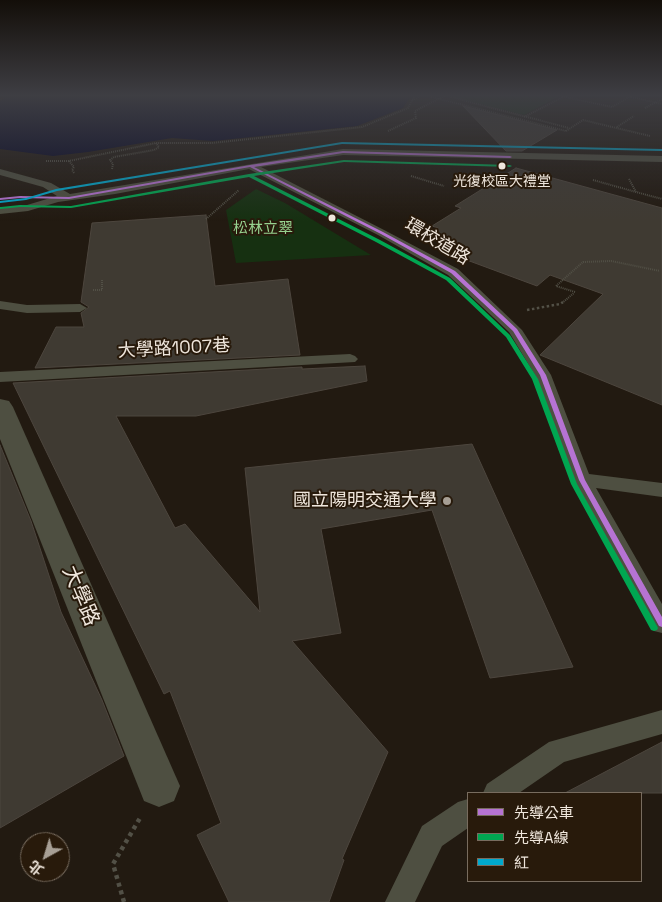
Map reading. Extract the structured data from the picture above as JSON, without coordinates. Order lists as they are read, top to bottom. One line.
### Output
{"streets":{"street":["大學路"],"lane":["環校道路","大學路1007巷"]},"parks":["松林立翠"],"places":["光復校區大禮堂","國立陽明交通大學"],"lines":["transit line 紅","transit line 先導公車","transit line 先導A線"],"legend":["先導公車","先導A線","紅"],"north":"bottom left"}
